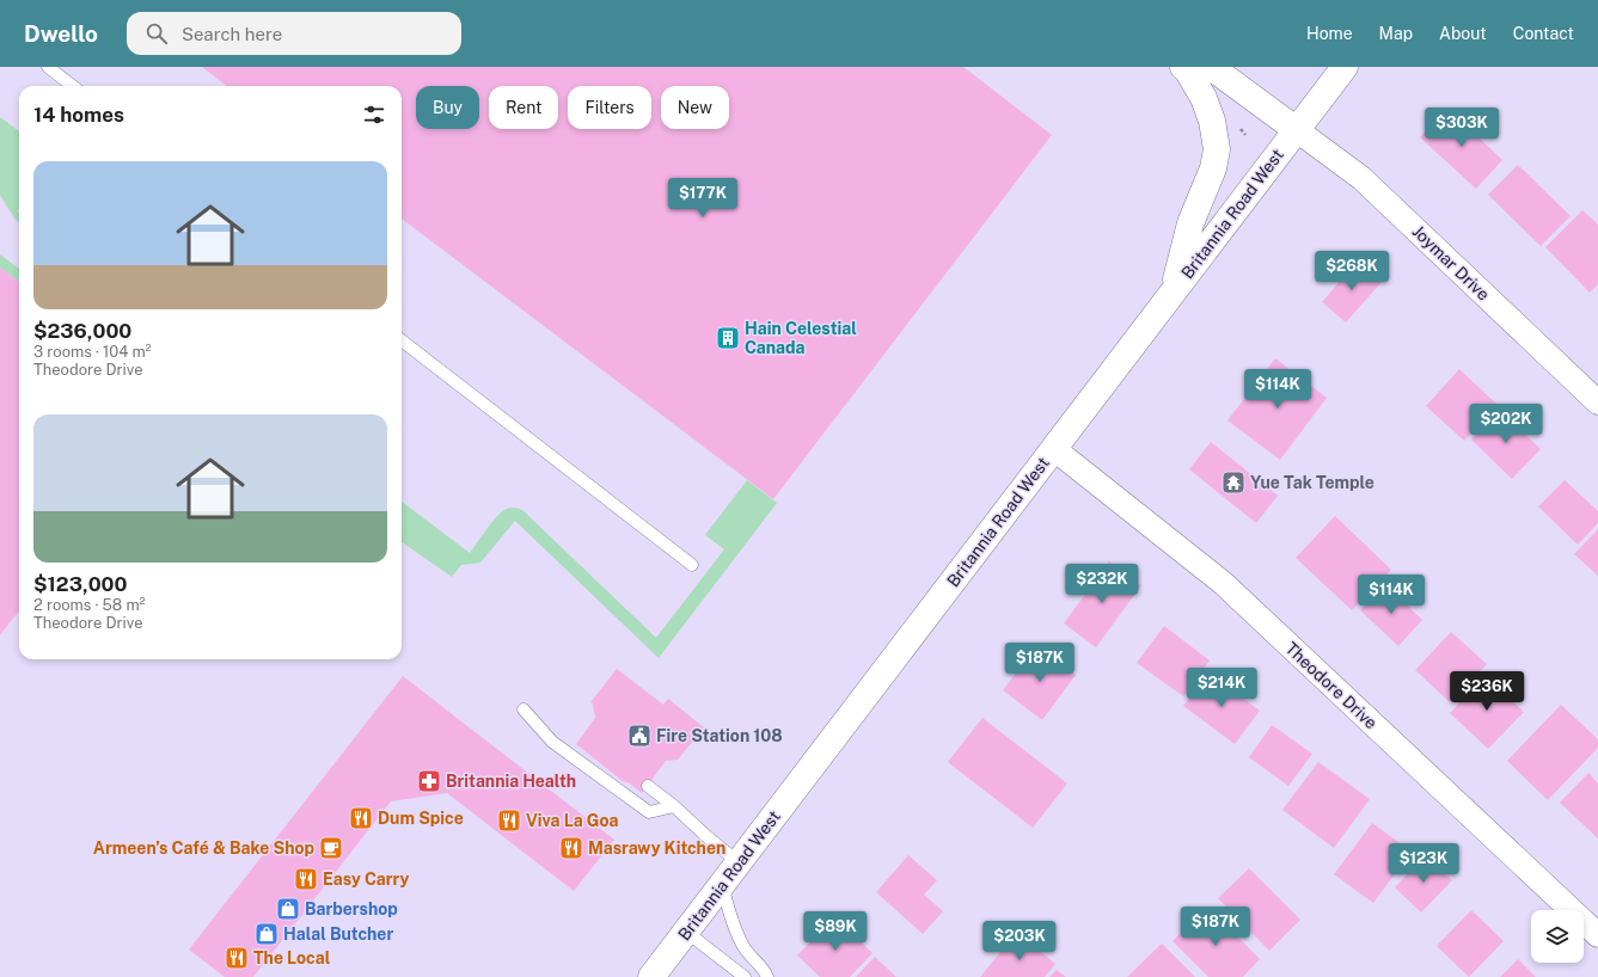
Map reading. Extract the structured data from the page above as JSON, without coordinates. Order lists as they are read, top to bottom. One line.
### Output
{"streets":{"main road":["Britannia Road West"],"street":["Joymar Drive","Theodore Drive"]},"crossings":[["Britannia Road West","Joymar Drive"],["Britannia Road West","Theodore Drive"]],"places":{"building":["Hain Celestial Canada"],"temple":["Yue Tak Temple"],"public building":["Fire Station 108"],"pharmacy":["Britannia Health"],"restaurant":["Dum Spice","Viva La Goa","Masrawy Kitchen","Easy Carry","The Local"],"cafe":["Armeen’s Café & Bake Shop"],"shop":["Barbershop","Halal Butcher"]},"page":{"header":"Dwello","search":"Search here","nav":["Home","Map","About","Contact"],"chip":["Buy","Rent","Filters","New"],"heading":"14 homes","price":["$303K","$177K","$268K","$114K","$202K","$232K","$114K","$187K","$214K","$236K","$123K","$187K","$89K","$203K"],"list":[{"name":"$236,000","note":"3 rooms · 104 m² · Theodore Drive"},{"name":"$123,000","note":"2 rooms · 58 m² · Theodore Drive"}]}}
